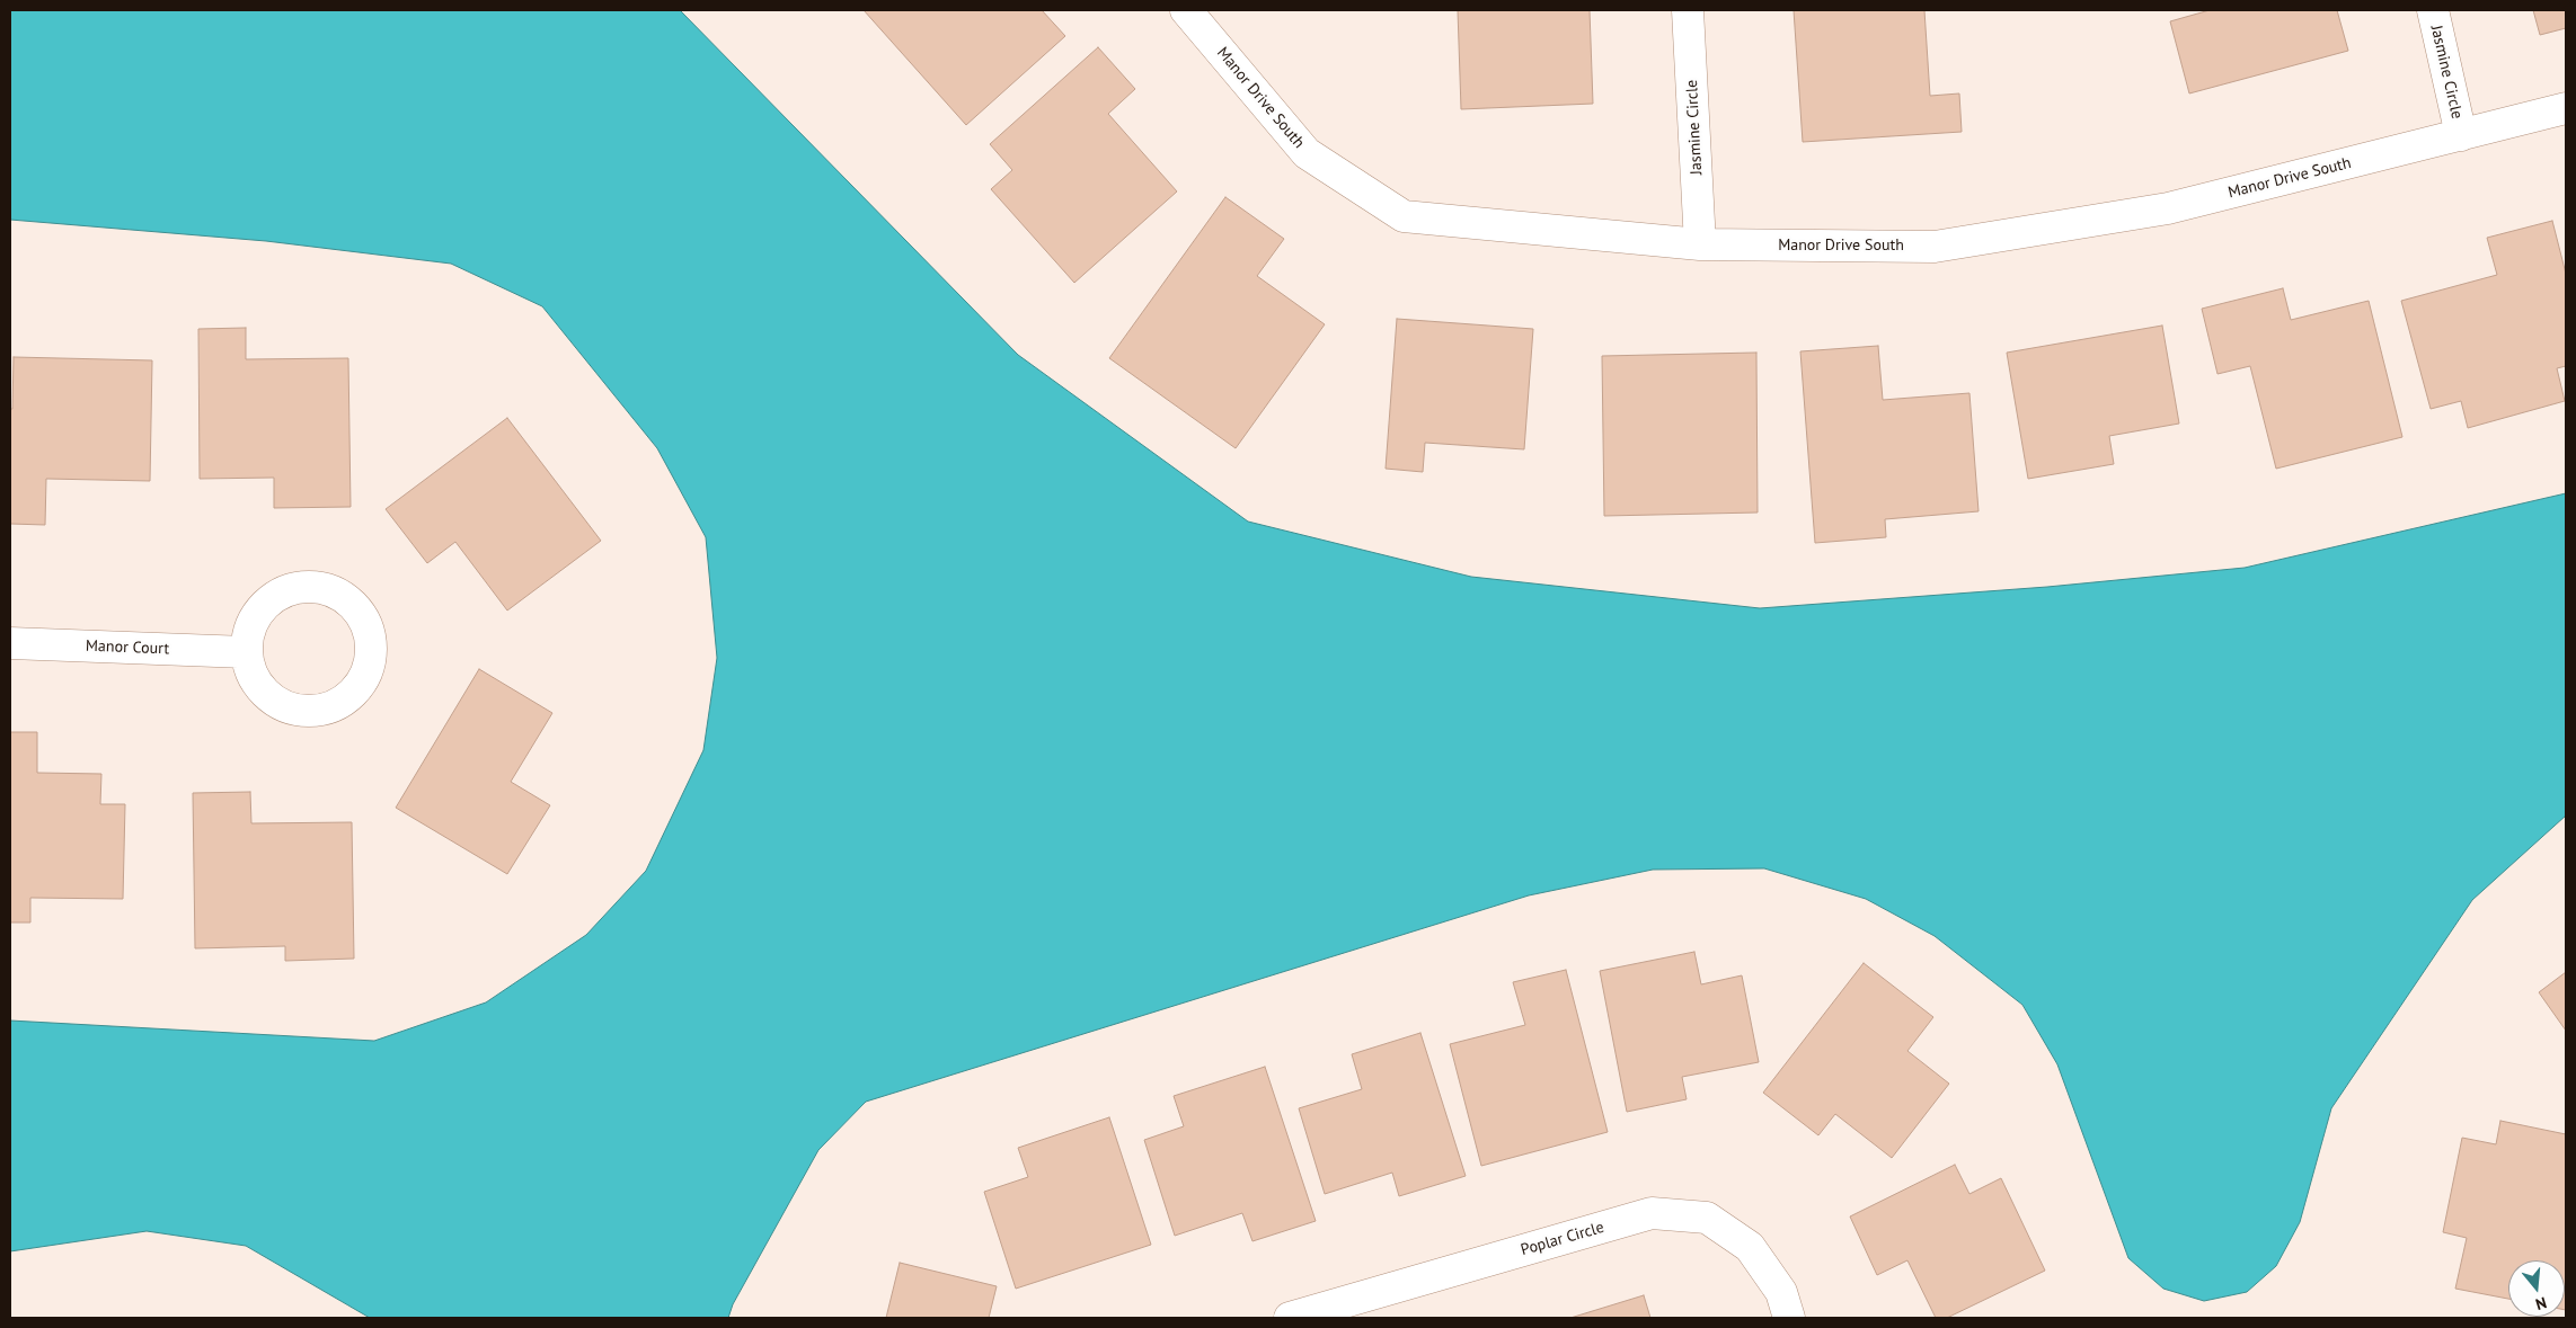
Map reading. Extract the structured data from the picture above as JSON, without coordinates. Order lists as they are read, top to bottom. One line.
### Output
{"streets":{"street":["Jasmine Circle","Manor Drive South","Manor Court","Poplar Circle"]},"crossings":[["Jasmine Circle","Manor Drive South"]],"north":"bottom"}
